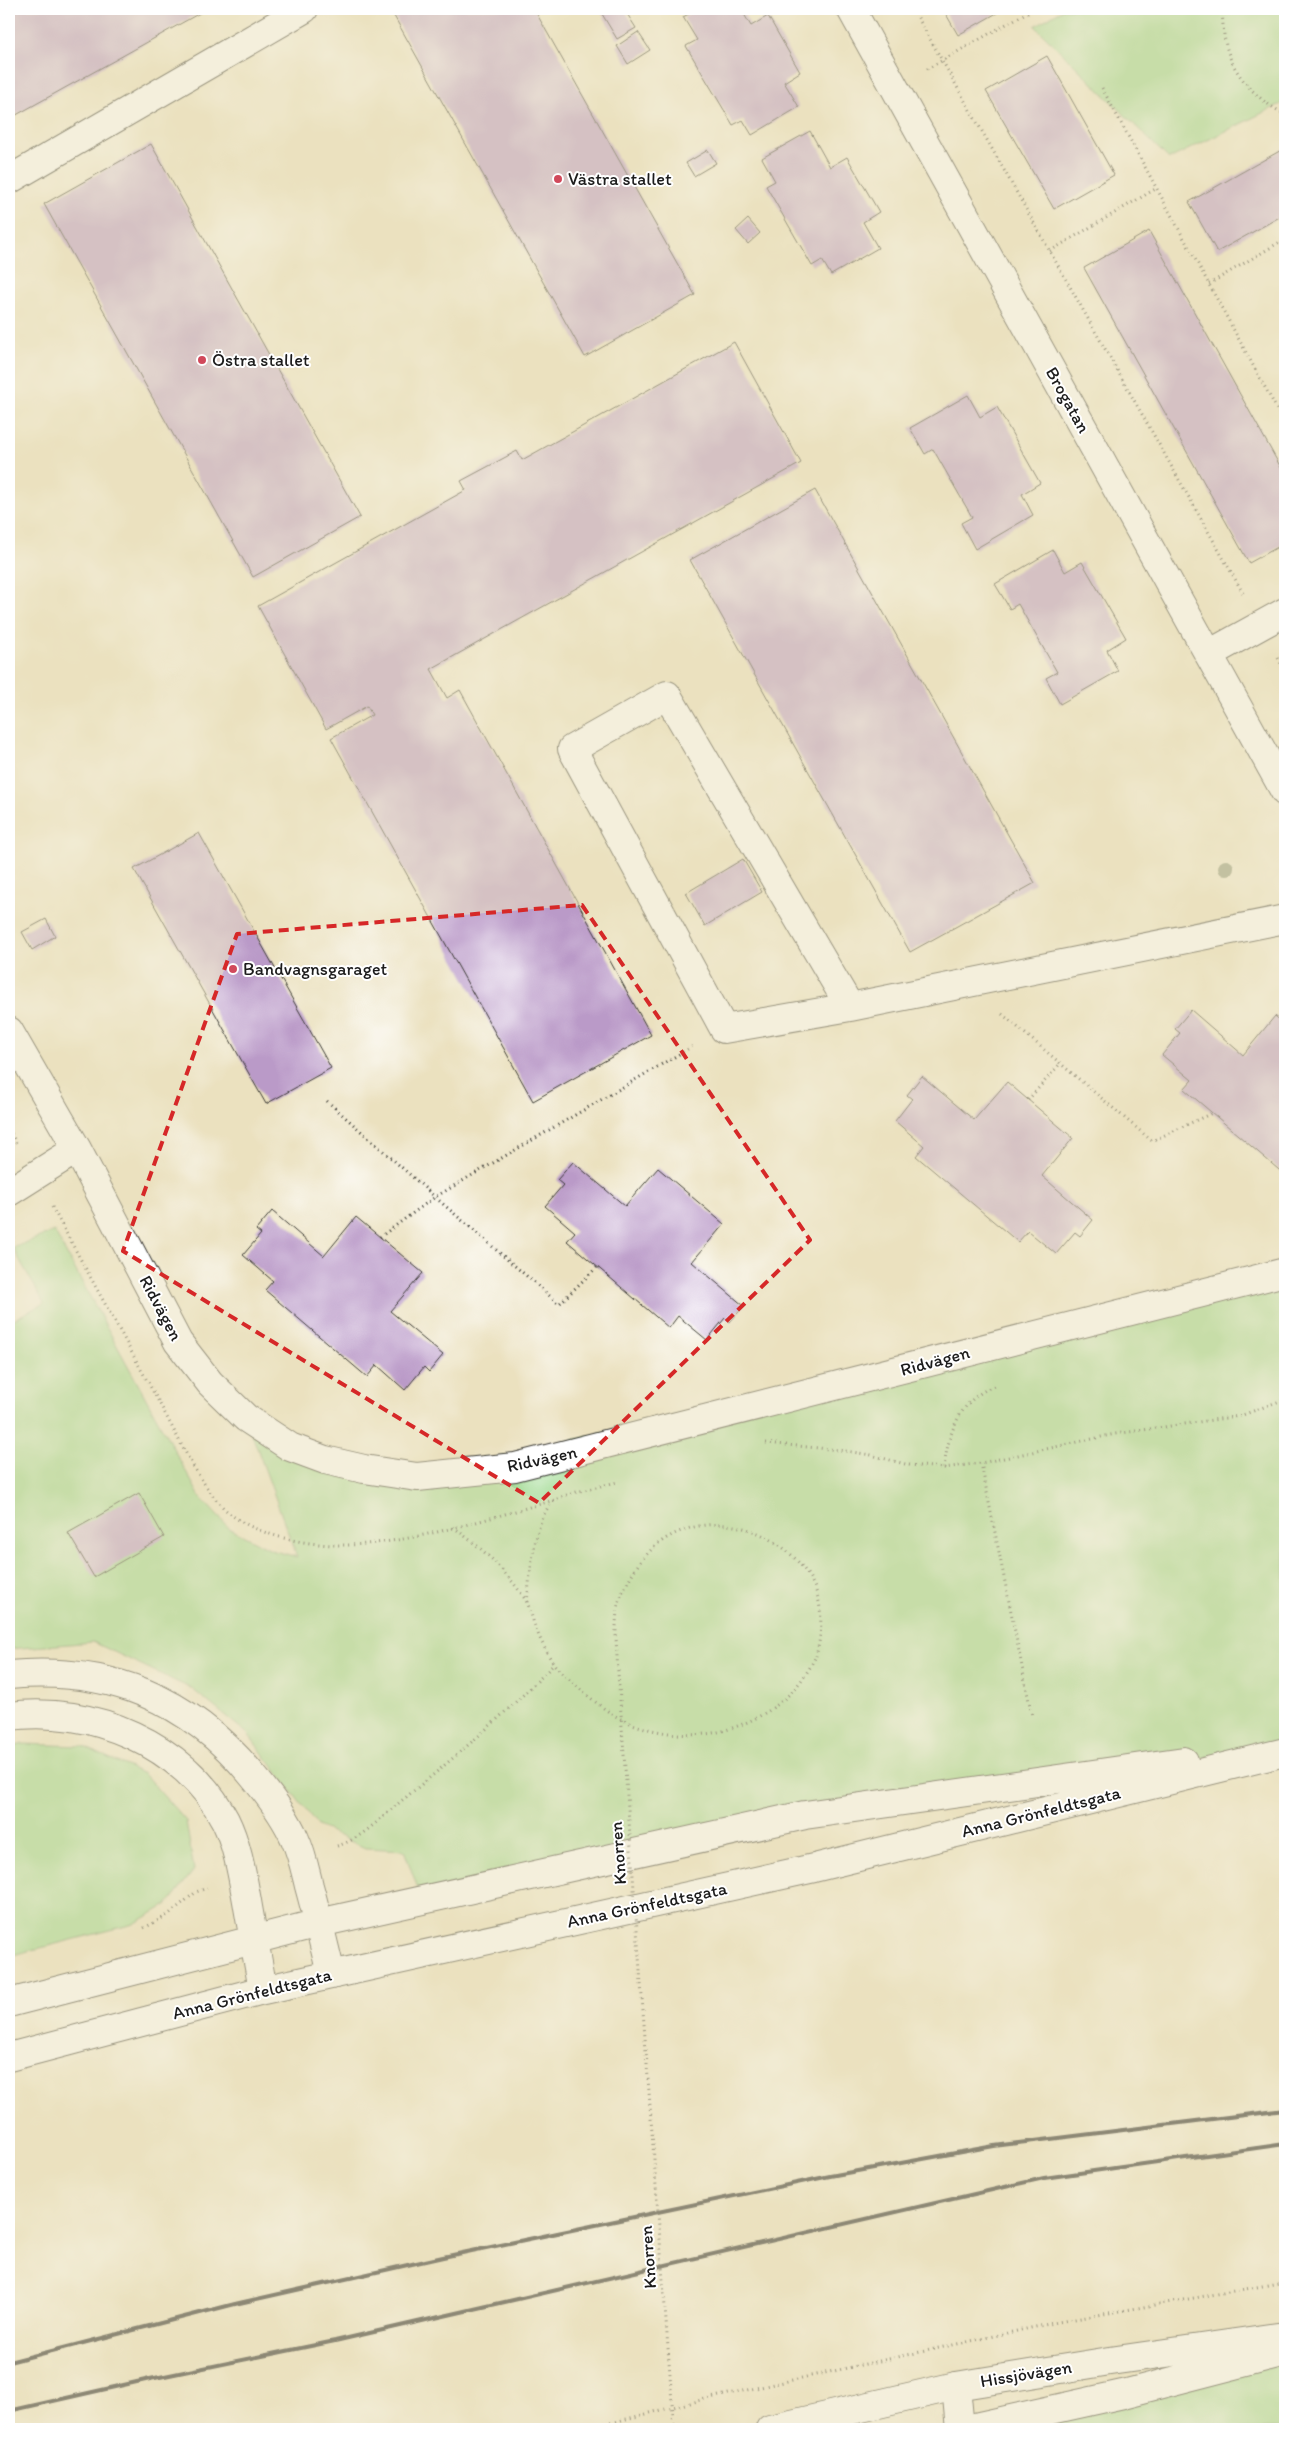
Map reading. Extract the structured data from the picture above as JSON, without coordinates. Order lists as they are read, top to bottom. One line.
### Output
{"streets":{"main road":["Brogatan","Ridvägen","Anna Grönfeldtsgata","Hissjövägen"],"path":["Knorren"]},"places":["Västra stallet","Östra stallet","Bandvagnsgaraget"]}
